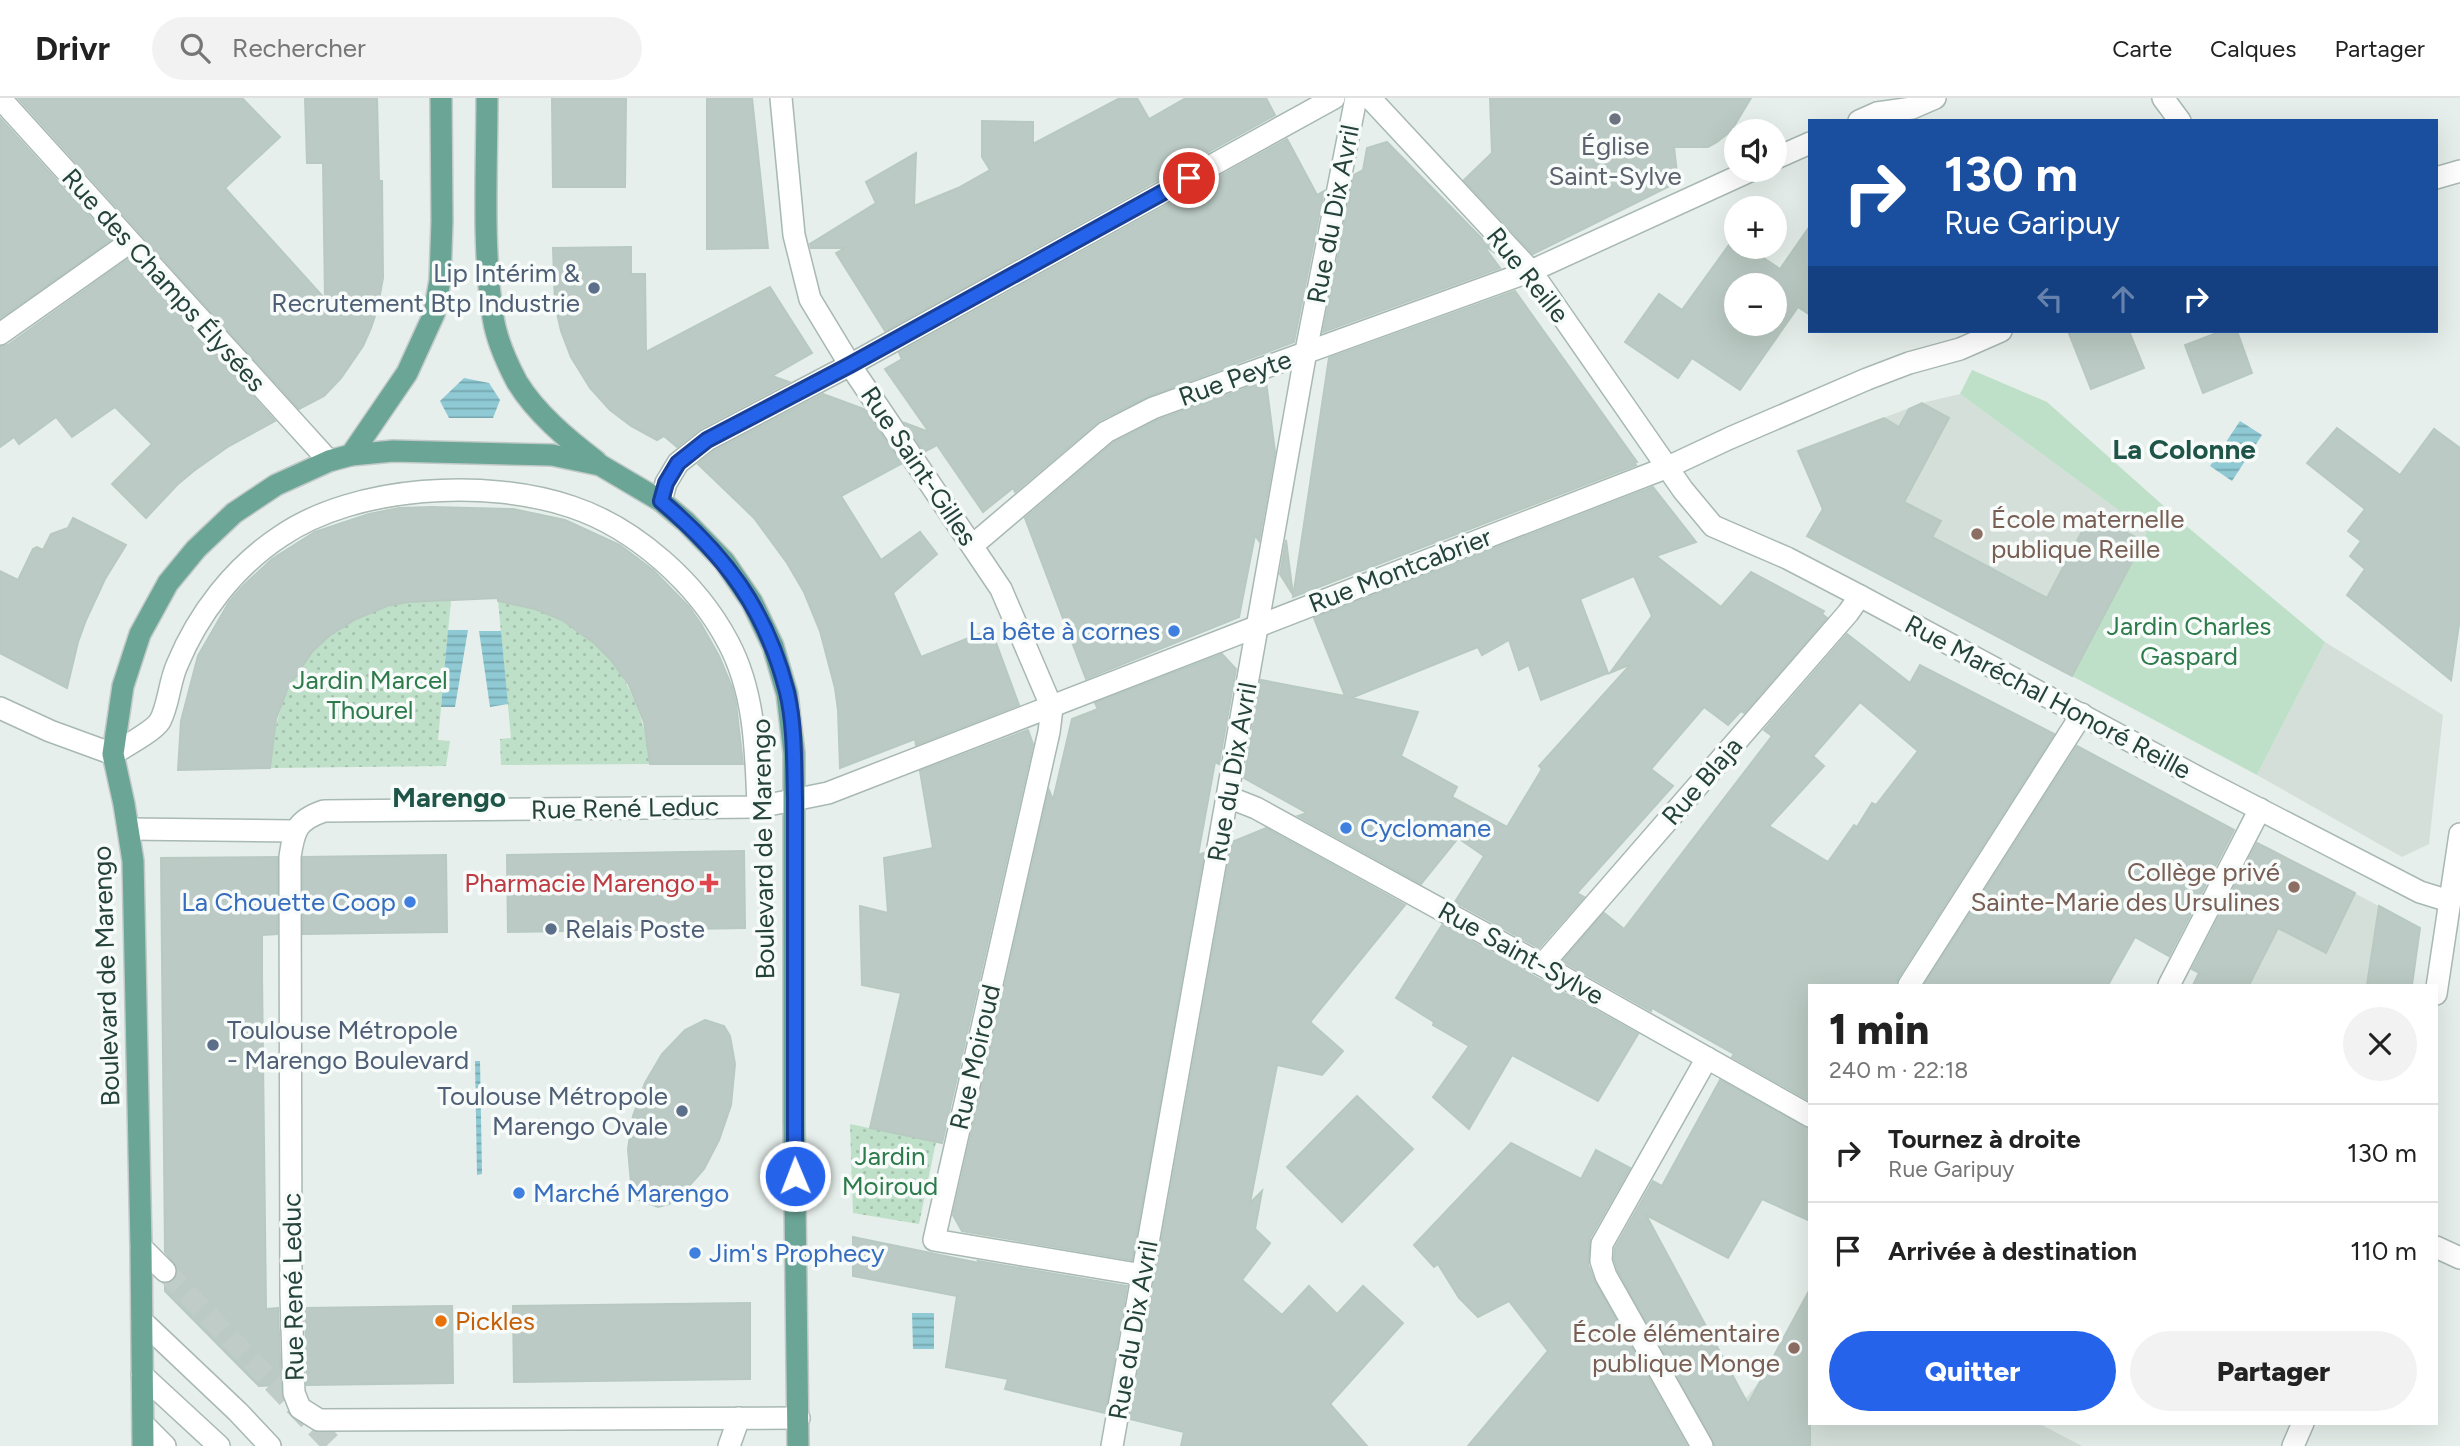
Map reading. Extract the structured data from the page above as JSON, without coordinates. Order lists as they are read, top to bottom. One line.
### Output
{"streets":{"main road":["Boulevard de Marengo"],"street":["Rue du Dix Avril","Rue Reille","Rue des Champs Élysées","Rue Peyte","Rue Saint-Gilles","Rue Montcabrier","Rue Maréchal Honoré Reille","Rue Blaja","Rue René Leduc","Rue Saint-Sylve","Rue Moiroud"]},"crossings":[["Rue du Dix Avril","Rue Peyte"],["Rue du Dix Avril","Rue Montcabrier"],["Rue du Dix Avril","Rue Saint-Sylve"],["Rue du Dix Avril","Rue Moiroud"],["Rue Reille","Rue Peyte"],["Rue Reille","Rue Montcabrier"],["Rue Reille","Rue Maréchal Honoré Reille"],["Rue des Champs Élysées","Boulevard de Marengo"],["Rue Peyte","Rue Saint-Gilles"],["Rue Saint-Gilles","Rue Montcabrier"],["Rue Saint-Gilles","Rue Moiroud"],["Rue Montcabrier","Rue Maréchal Honoré Reille"],["Rue Montcabrier","Rue René Leduc"],["Rue Montcabrier","Boulevard de Marengo"],["Rue Montcabrier","Rue Moiroud"],["Rue Maréchal Honoré Reille","Rue Blaja"],["Rue Blaja","Rue Saint-Sylve"],["Rue René Leduc","Boulevard de Marengo"]],"districts":["La Colonne","Marengo"],"parks":["Jardin Charles Gaspard","Jardin Marcel Thourel","Jardin Moiroud"],"places":{"other":["Église Saint-Sylve","Lip Intérim & Recrutement Btp Industrie","École maternelle publique Reille","La bête à cornes","Cyclomane","Collège privé Sainte-Marie des Ursulines","La Chouette Coop","Relais Poste","Toulouse Métropole - Marengo Boulevard","Toulouse Métropole Marengo Ovale","Marché Marengo","Jim's Prophecy","Pickles","École élémentaire publique Monge"],"health":["Pharmacie Marengo"]},"page":{"header":"Drivr","search":"Rechercher","nav":["Carte","Calques","Partager"],"map_buttons":["+","−"],"turn":["130 m","Rue Garipuy"],"heading":["1 min","240 m · 22:18"],"list":[{"name":"Tournez à droite","note":"Rue Garipuy","value":"130 m"},{"name":"Arrivée à destination","value":"110 m"}],"buttons":["Quitter","Partager"]}}
